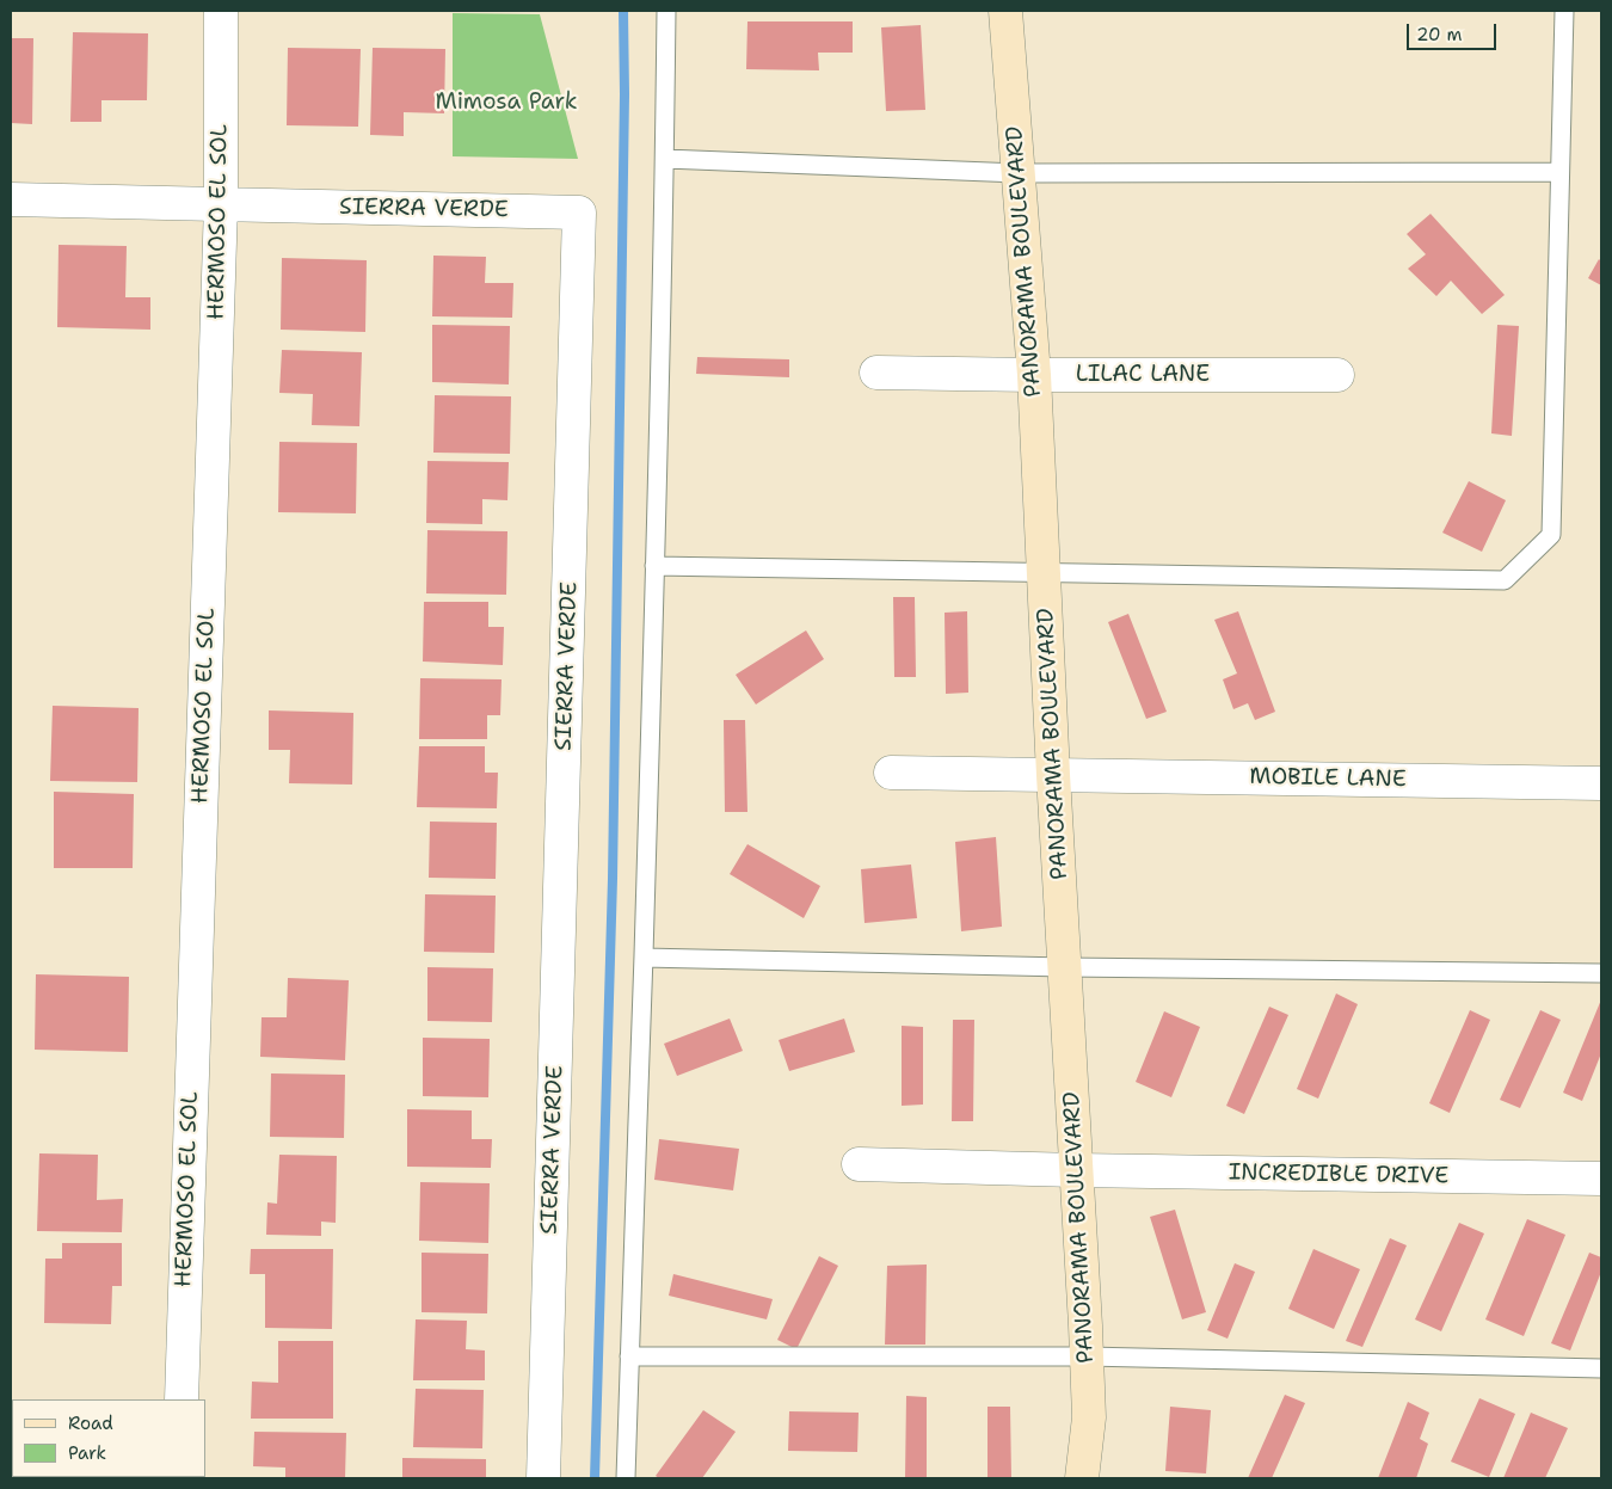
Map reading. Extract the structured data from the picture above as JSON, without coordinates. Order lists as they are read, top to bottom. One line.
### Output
{"streets":{"street":["SIERRA VERDE","HERMOSO EL SOL","PANORAMA BOULEVARD","LILAC LANE","MOBILE LANE","INCREDIBLE DRIVE"]},"crossings":[["SIERRA VERDE","HERMOSO EL SOL"],["PANORAMA BOULEVARD","LILAC LANE"],["PANORAMA BOULEVARD","MOBILE LANE"],["PANORAMA BOULEVARD","INCREDIBLE DRIVE"]],"parks":["Mimosa Park"],"legend":["Road","Park"],"scale_bar":"20 m"}
